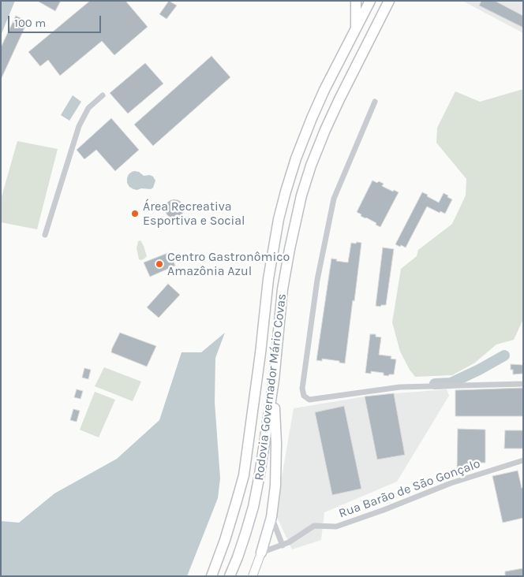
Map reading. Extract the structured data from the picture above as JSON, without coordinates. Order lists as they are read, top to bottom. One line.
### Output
{"streets":{"highway":["Rodovia Governador Mário Covas"],"street":["Rua Barão de São Gonçalo"]},"places":["Área Recreativa Esportiva e Social","Centro Gastronômico Amazônia Azul"],"scale_bar":"100 m"}
